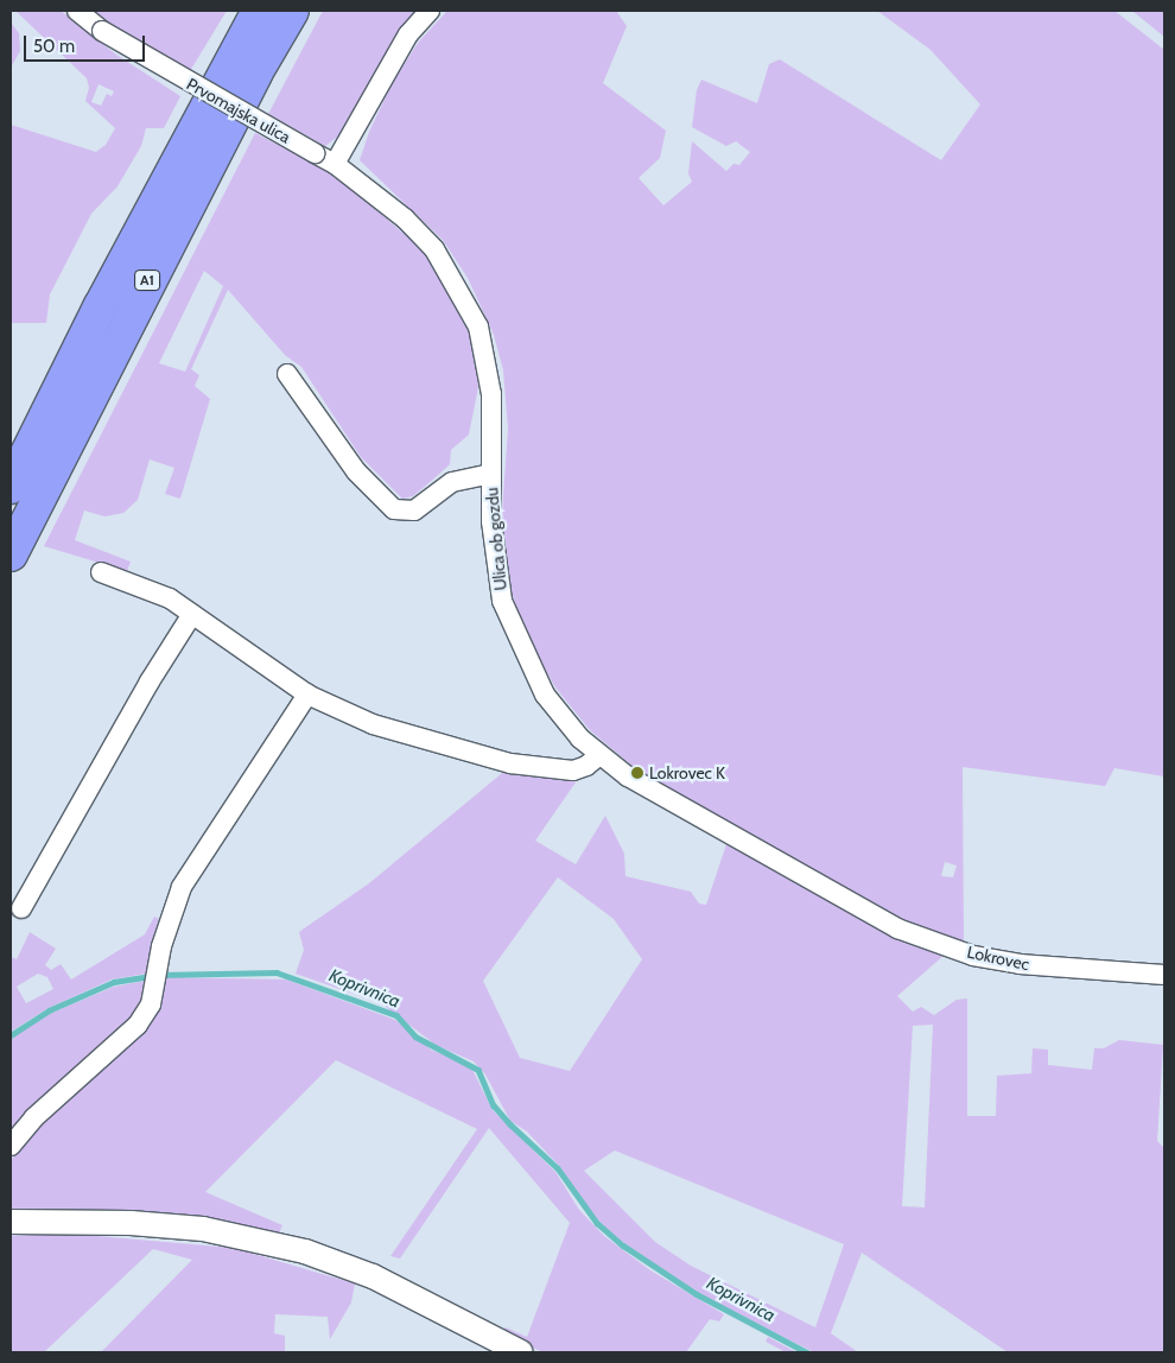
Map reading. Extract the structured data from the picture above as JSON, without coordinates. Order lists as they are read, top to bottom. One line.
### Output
{"streets":{"highway":["A1"],"street":["Prvomajska ulica","Ulica ob gozdu","Lokrovec"]},"crossings":[["Prvomajska ulica","Ulica ob gozdu"],["Ulica ob gozdu","Lokrovec"]],"water":["Koprivnica"],"places":["Lokrovec K"],"scale_bar":"50 m"}
